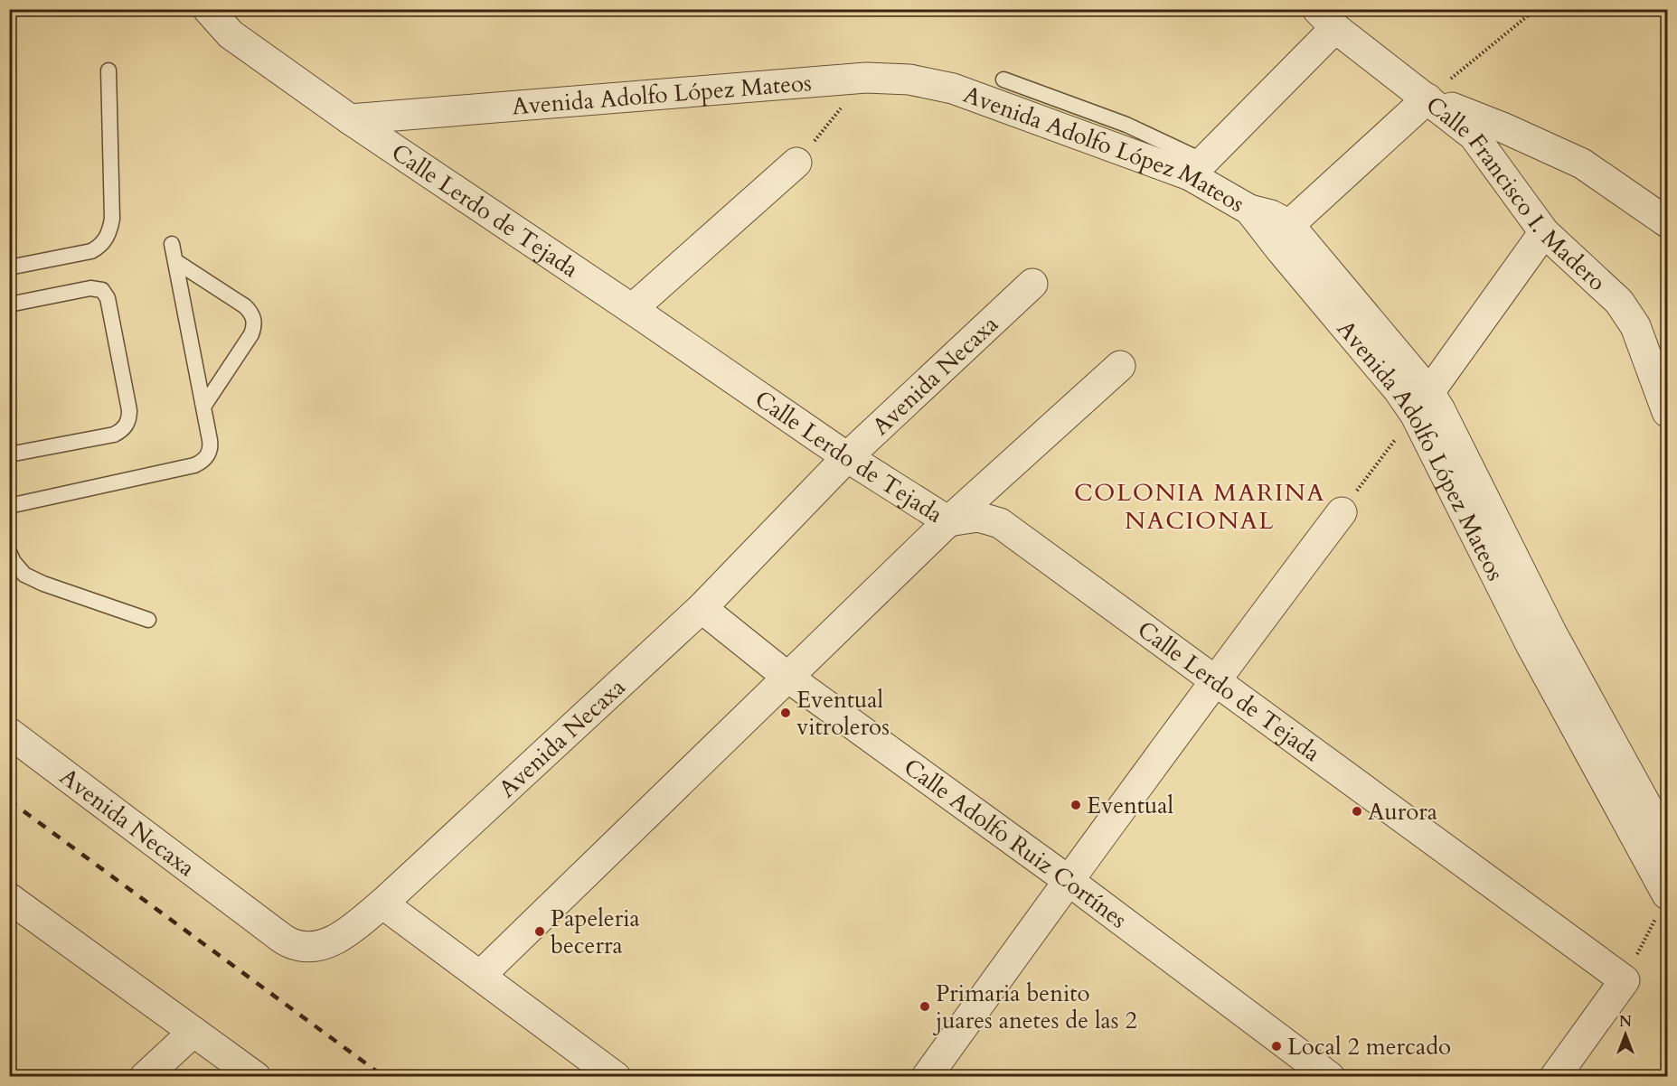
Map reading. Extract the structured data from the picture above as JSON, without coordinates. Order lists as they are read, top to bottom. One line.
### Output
{"streets":{"street":["Avenida Adolfo López Mateos","Calle Francisco I. Madero","Calle Lerdo de Tejada","Avenida Necaxa","Calle Adolfo Ruiz Cortínes"]},"crossings":[["Avenida Adolfo López Mateos","Calle Lerdo de Tejada"],["Calle Lerdo de Tejada","Avenida Necaxa"],["Avenida Necaxa","Calle Adolfo Ruiz Cortínes"]],"districts":["COLONIA MARINA NACIONAL"],"places":["Eventual vitroleros","Eventual","Aurora","Papeleria becerra","Primaria benito juares anetes de las 2","Local 2 mercado"],"north":"top"}
